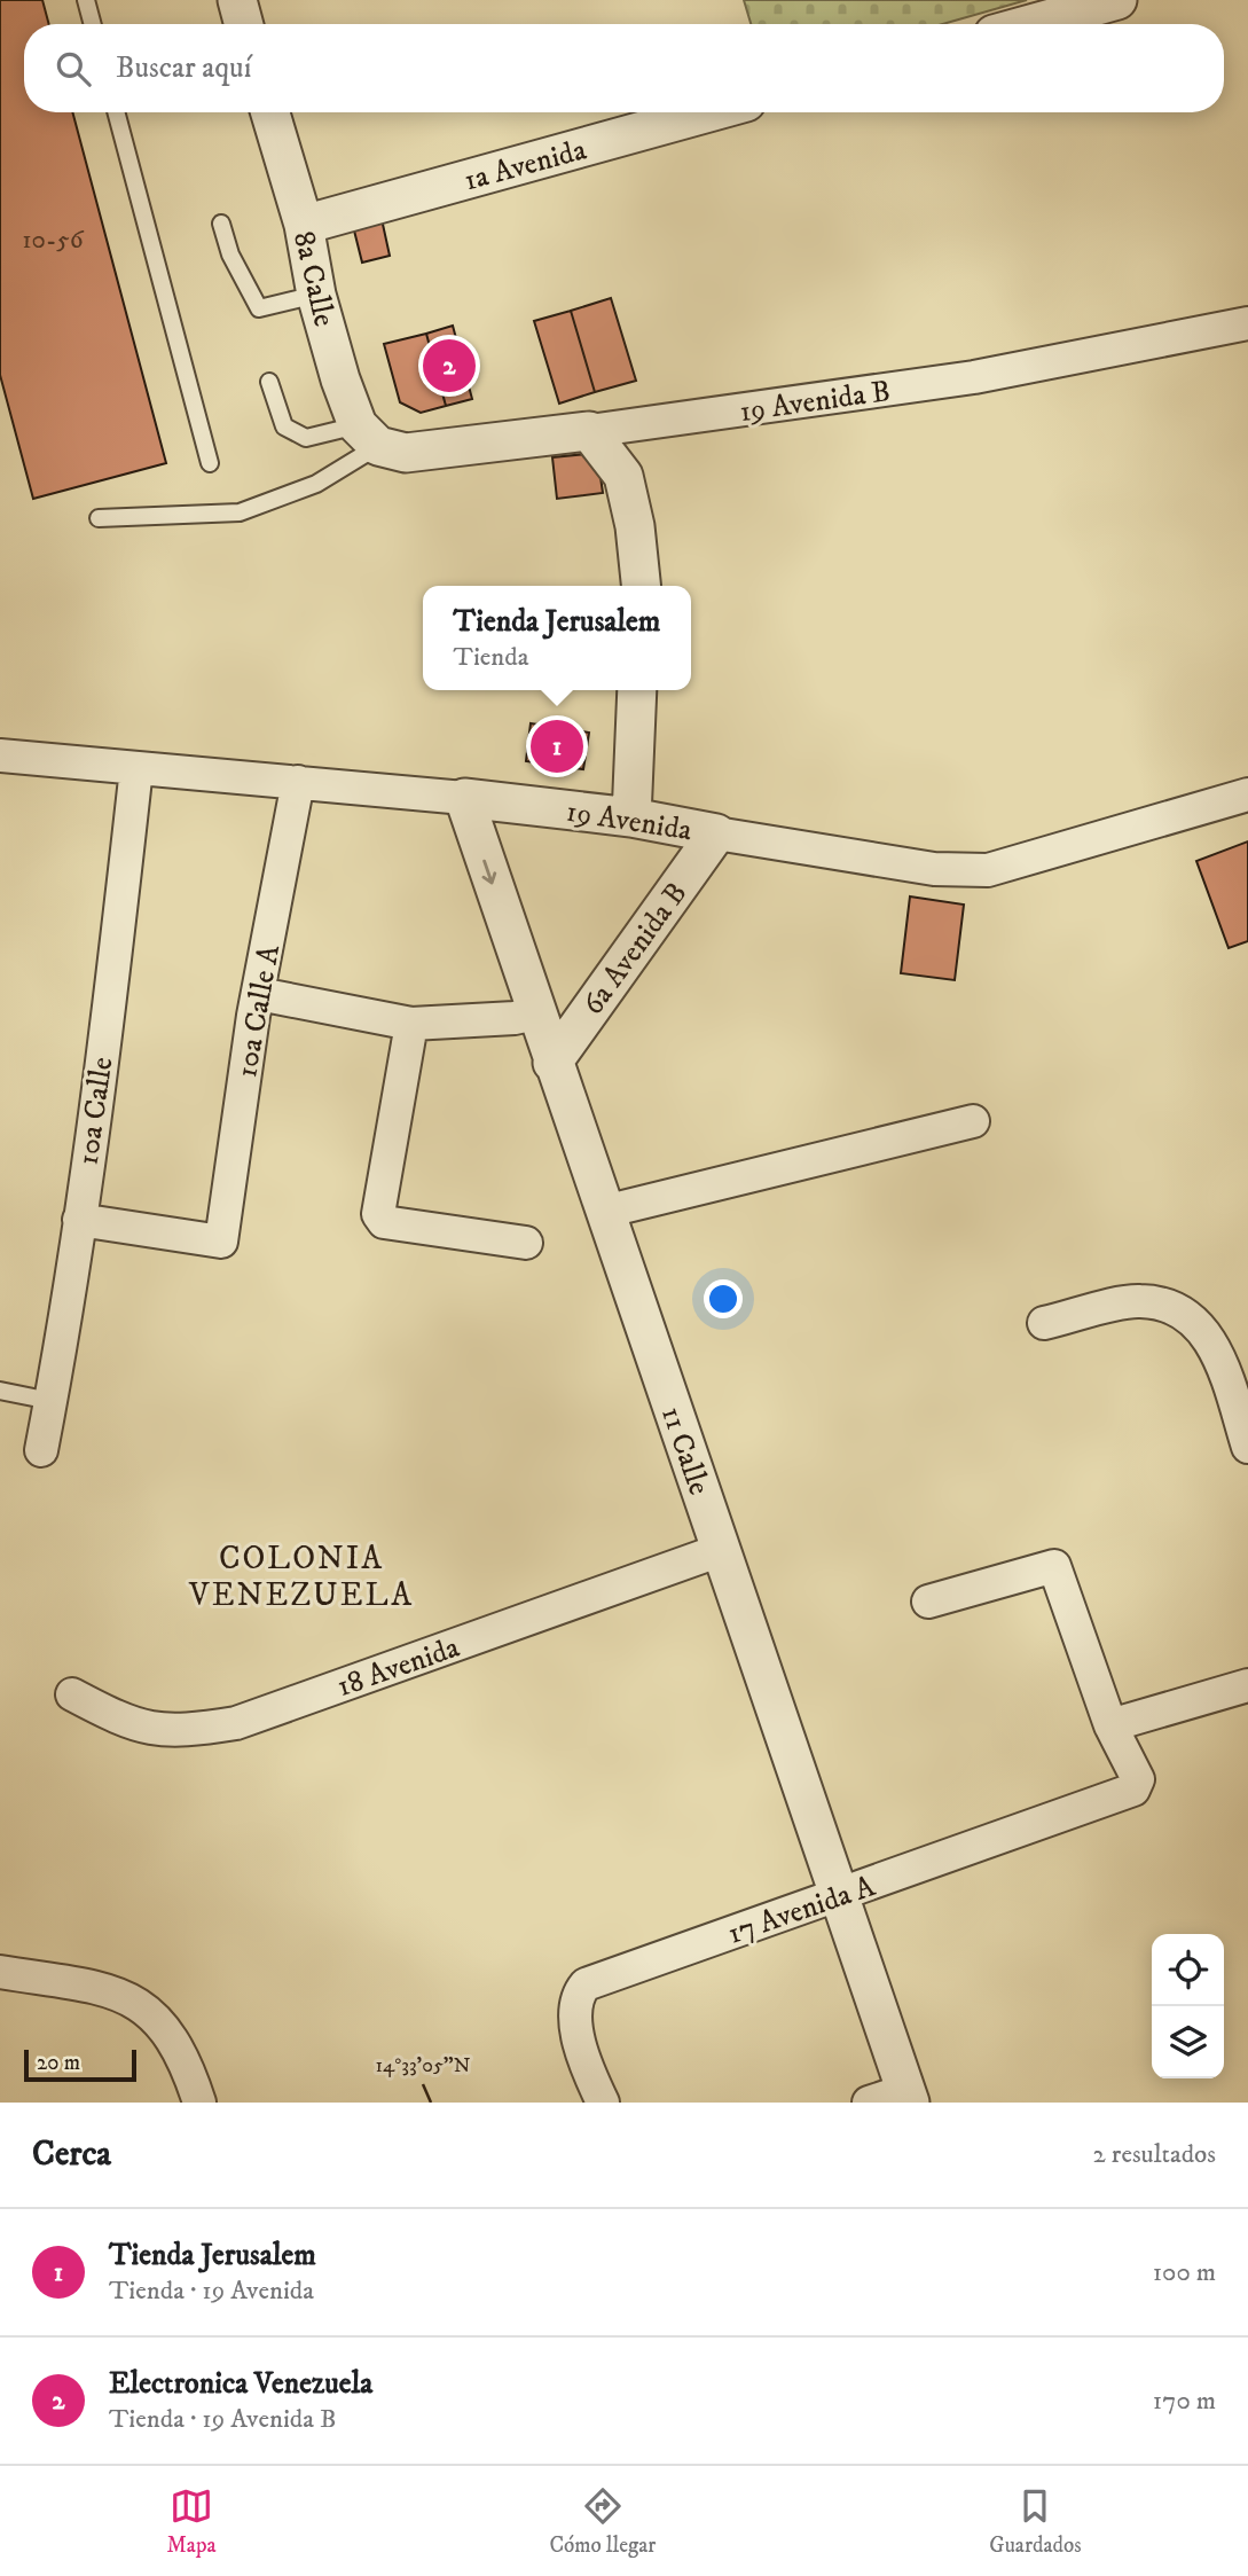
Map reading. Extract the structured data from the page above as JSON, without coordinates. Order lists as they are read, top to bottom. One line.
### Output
{"streets":{"street":["1a Avenida","8a Calle","19 Avenida B","19 Avenida","6a Avenida B","10a Calle A","10a Calle","11 Calle","18 Avenida","17 Avenida A"]},"crossings":[["1a Avenida","8a Calle"],["8a Calle","19 Avenida B"],["19 Avenida","6a Avenida B"],["19 Avenida","10a Calle A"],["19 Avenida","10a Calle"],["19 Avenida","11 Calle"],["6a Avenida B","11 Calle"],["10a Calle A","10a Calle"],["11 Calle","18 Avenida"],["11 Calle","17 Avenida A"]],"districts":["COLONIA VENEZUELA"],"house_numbers":["10-56"],"scale_bar":"20 m","page":{"search":"Buscar aquí","pins":["2","1"],"popup":["Tienda Jerusalem","Tienda"],"scale":"20 m","heading":["Cerca","2 resultados"],"list":[{"mark":"1","name":"Tienda Jerusalem","note":"Tienda · 19 Avenida","value":"100 m"},{"mark":"2","name":"Electronica Venezuela","note":"Tienda · 19 Avenida B","value":"170 m"}],"nav":["Mapa","Cómo llegar","Guardados"]},"coordinates":["14°33'05\"N"]}
